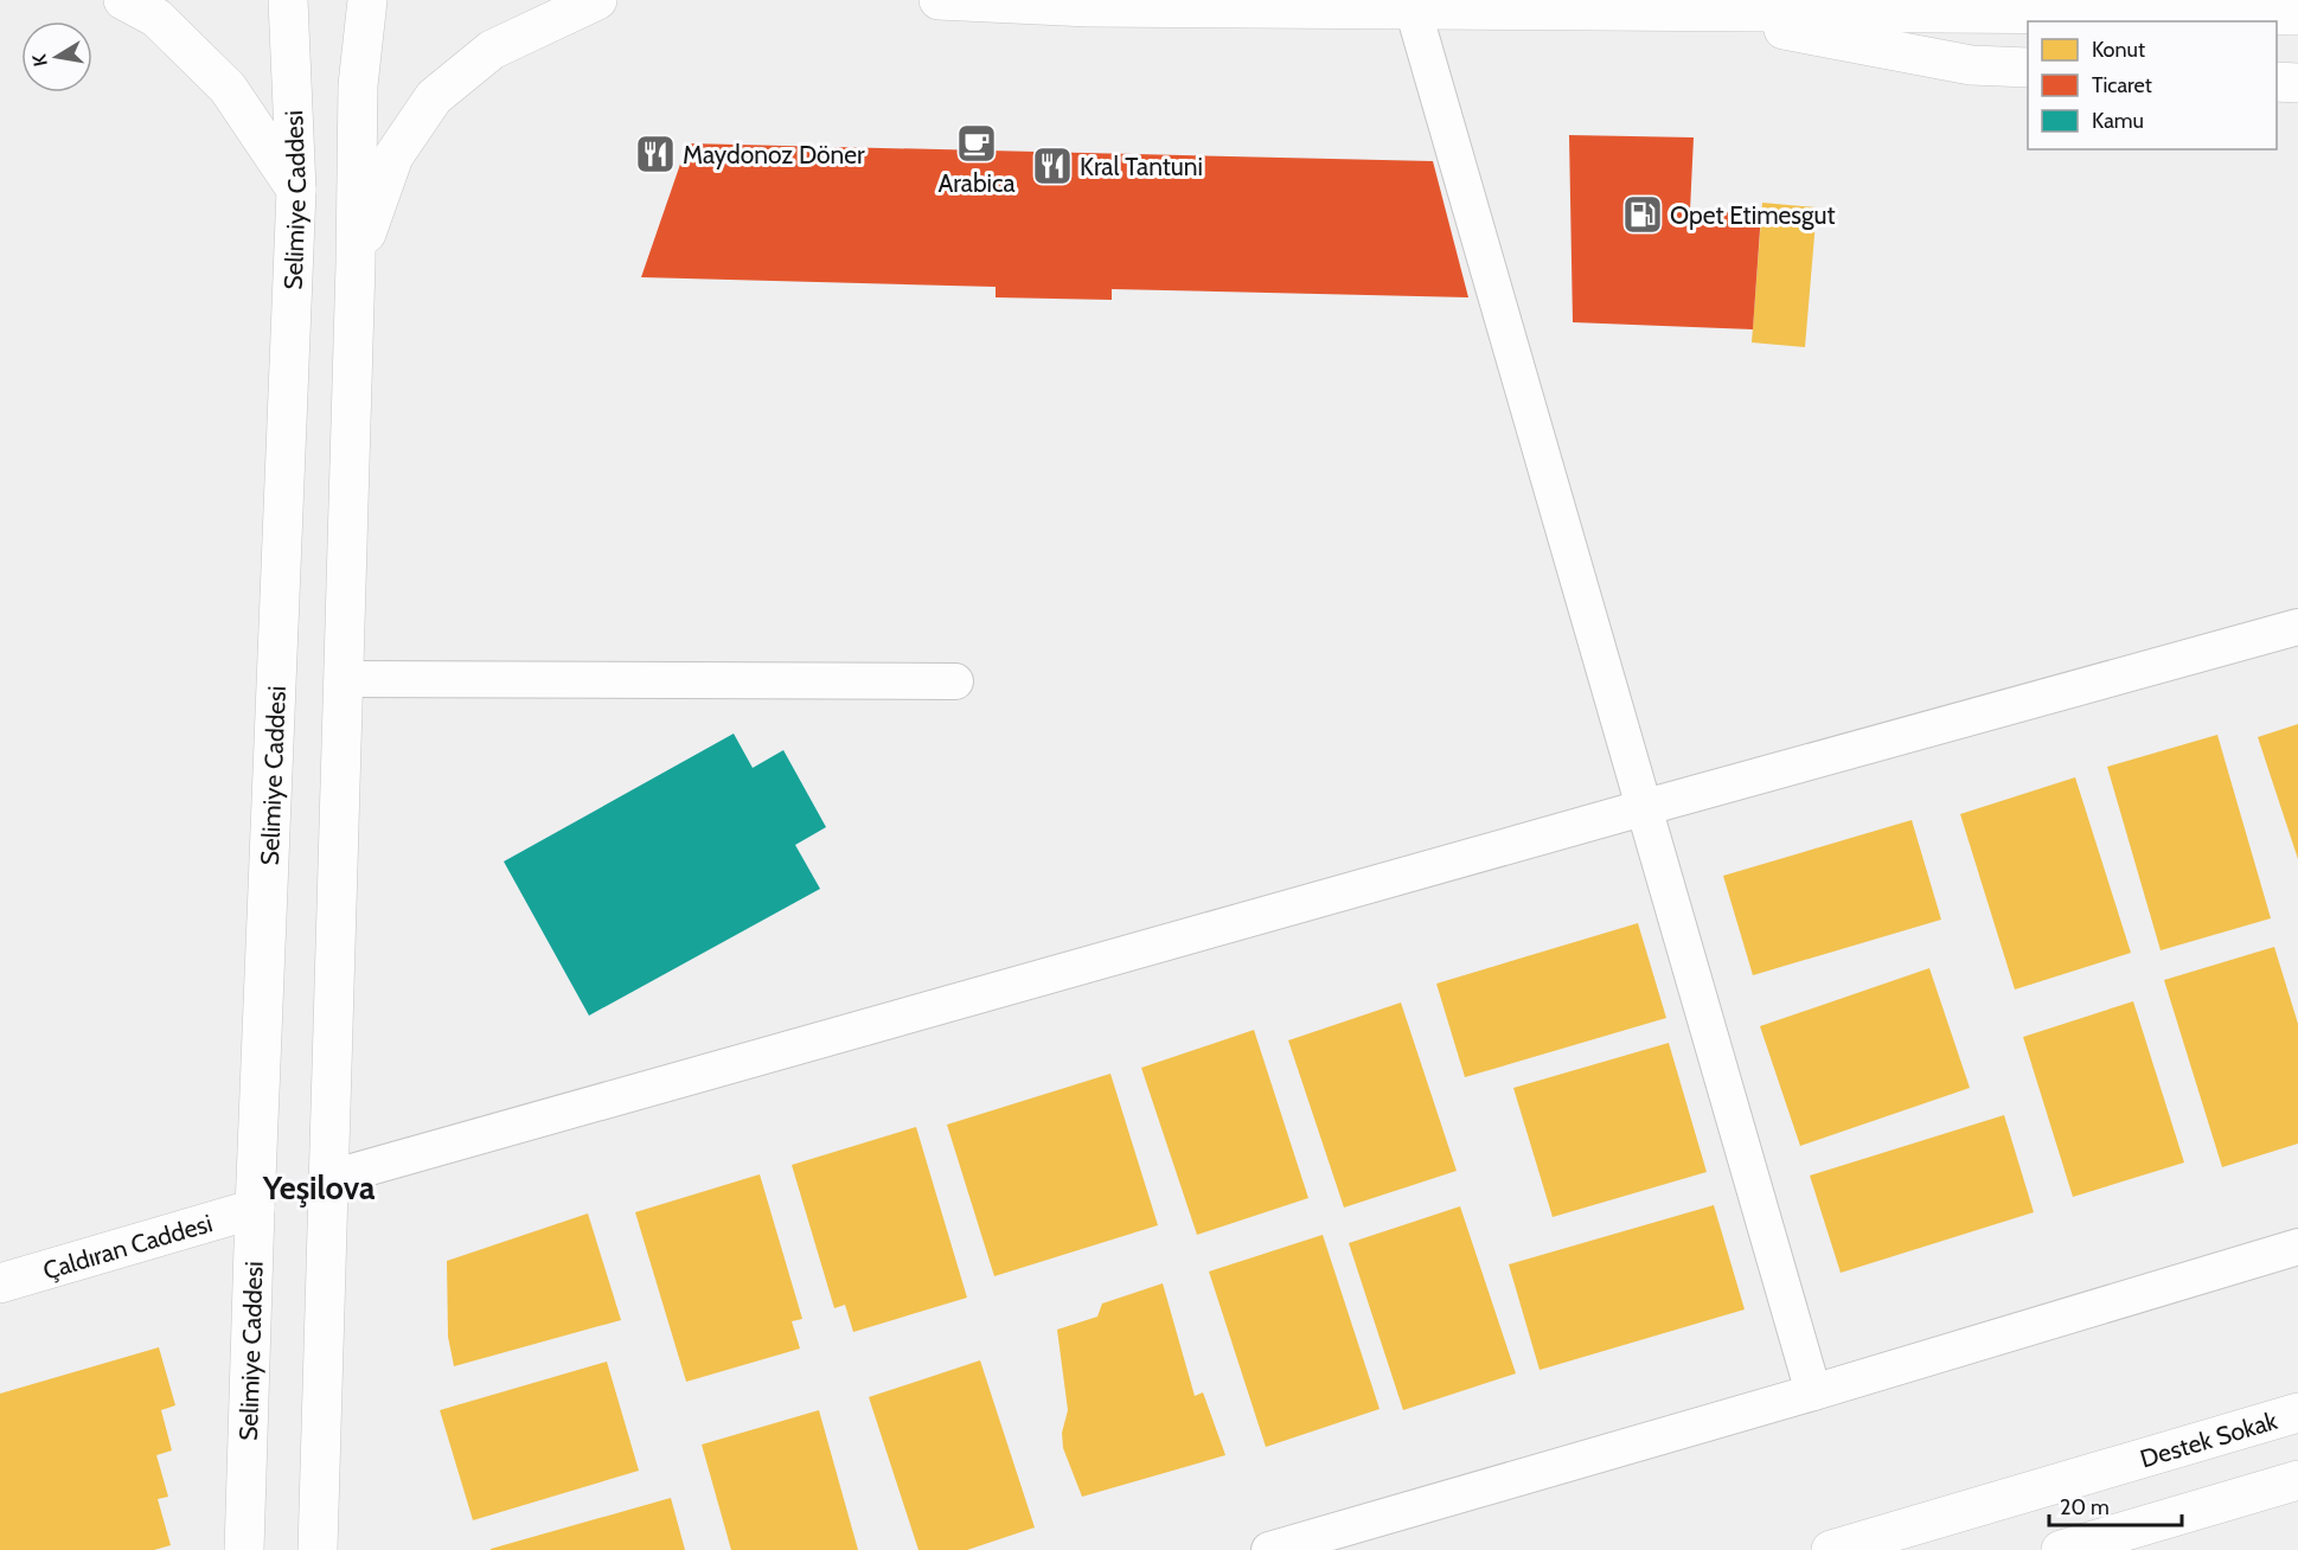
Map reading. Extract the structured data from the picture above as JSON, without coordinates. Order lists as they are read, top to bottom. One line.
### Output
{"streets":{"street":["Selimiye Caddesi","Çaldıran Caddesi","Destek Sokak"]},"crossings":[["Selimiye Caddesi","Çaldıran Caddesi"]],"districts":["Yeşilova"],"places":{"cafe":["Arabica"],"restaurant":["Maydonoz Döner","Kral Tantuni"],"fuel station":["Opet Etimesgut"]},"legend":["Konut","Ticaret","Kamu"],"scale_bar":"20 m","north":"left"}
